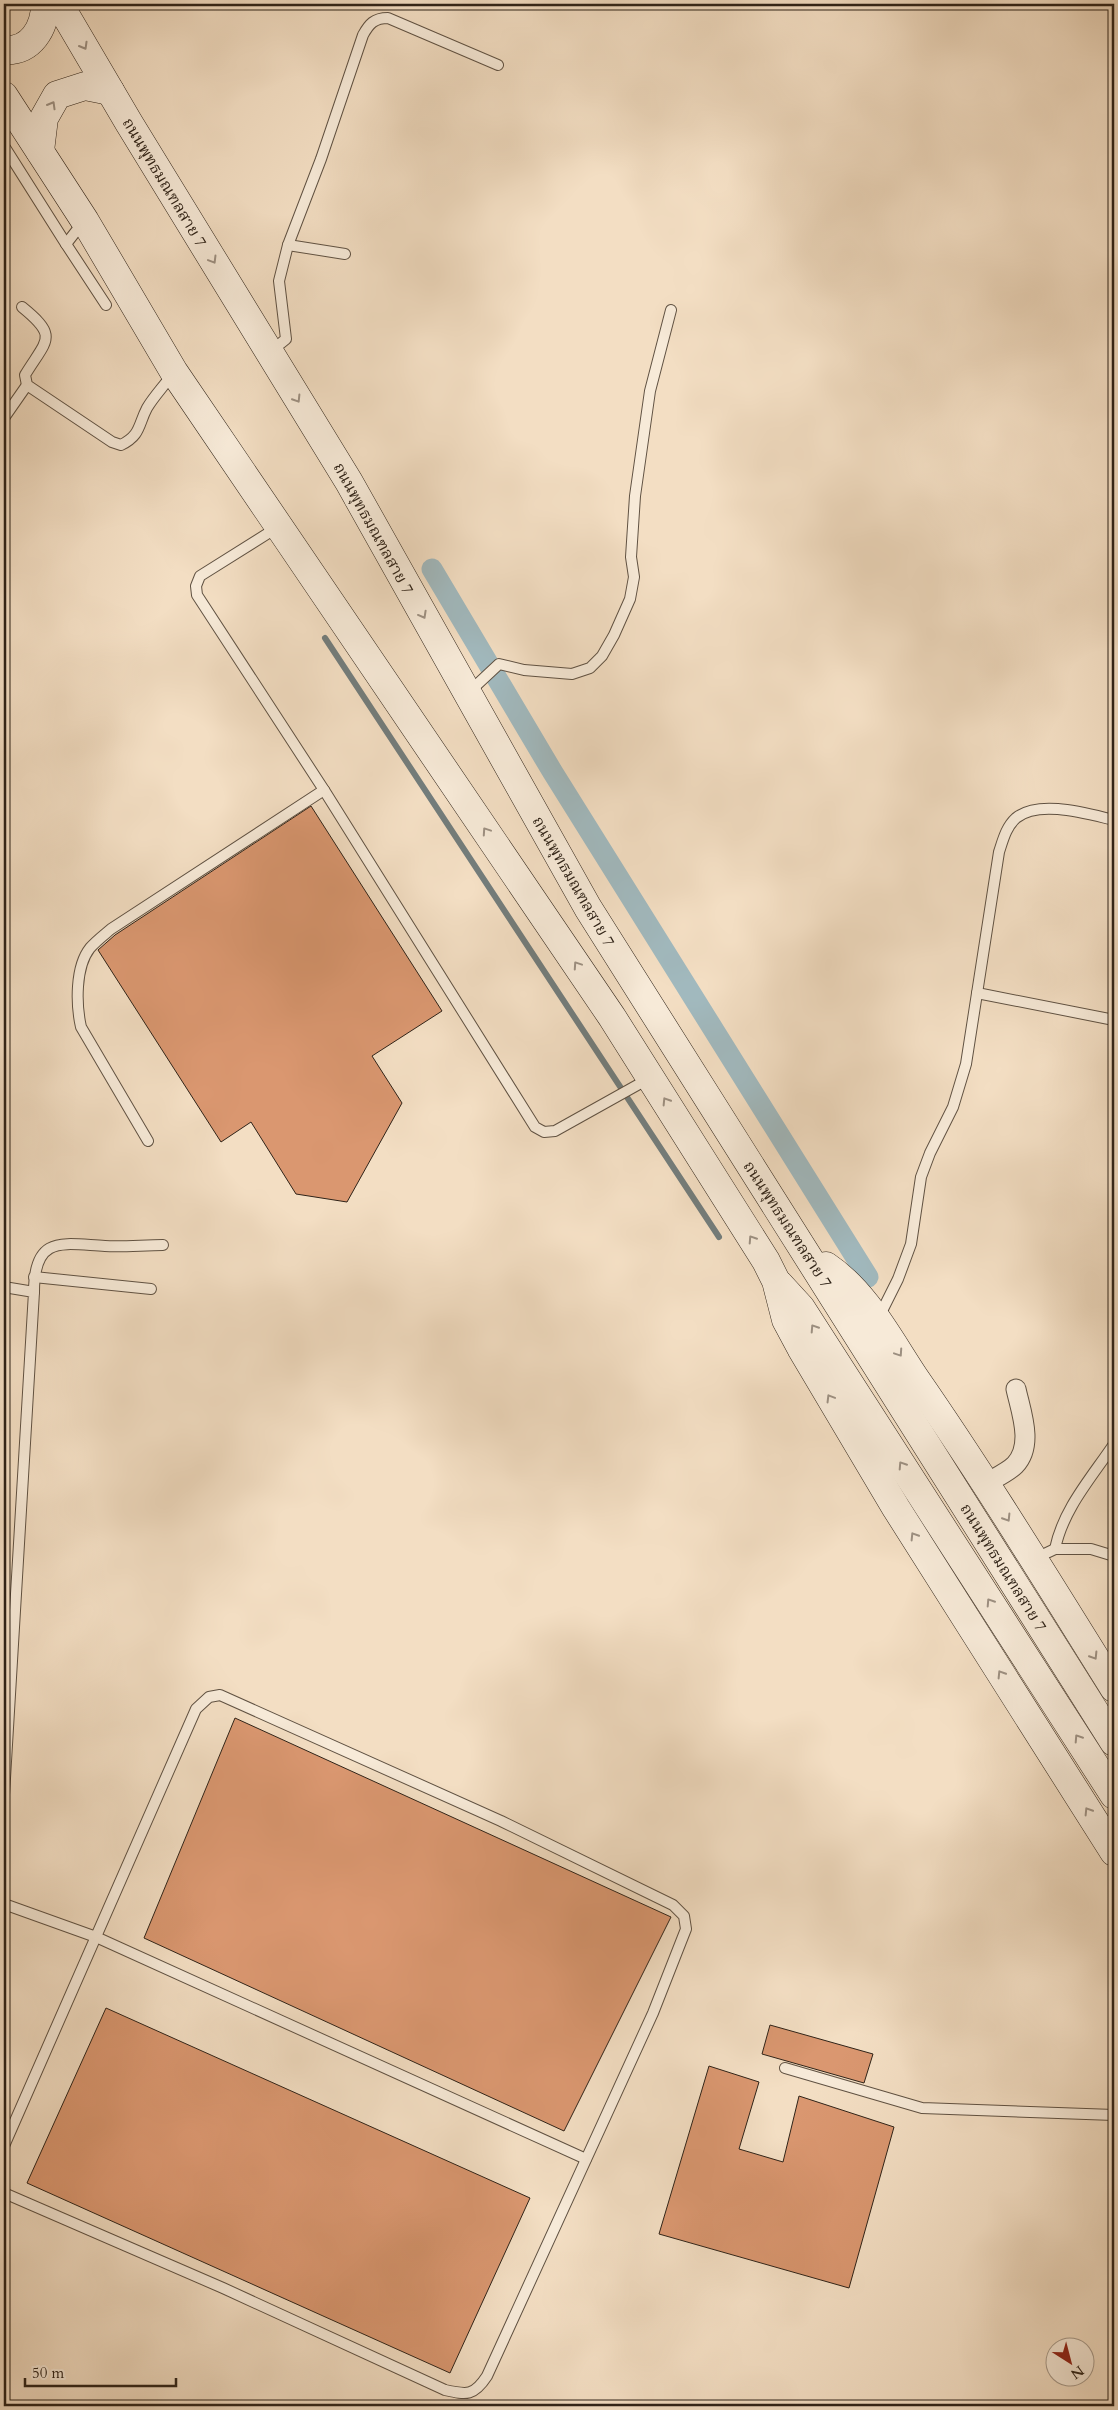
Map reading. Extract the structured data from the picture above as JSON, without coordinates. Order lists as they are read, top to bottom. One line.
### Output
{"streets":{"main road":["ถนนพุทธมณฑลสาย 7"]},"scale_bar":"50 m","north":"bottom right"}
